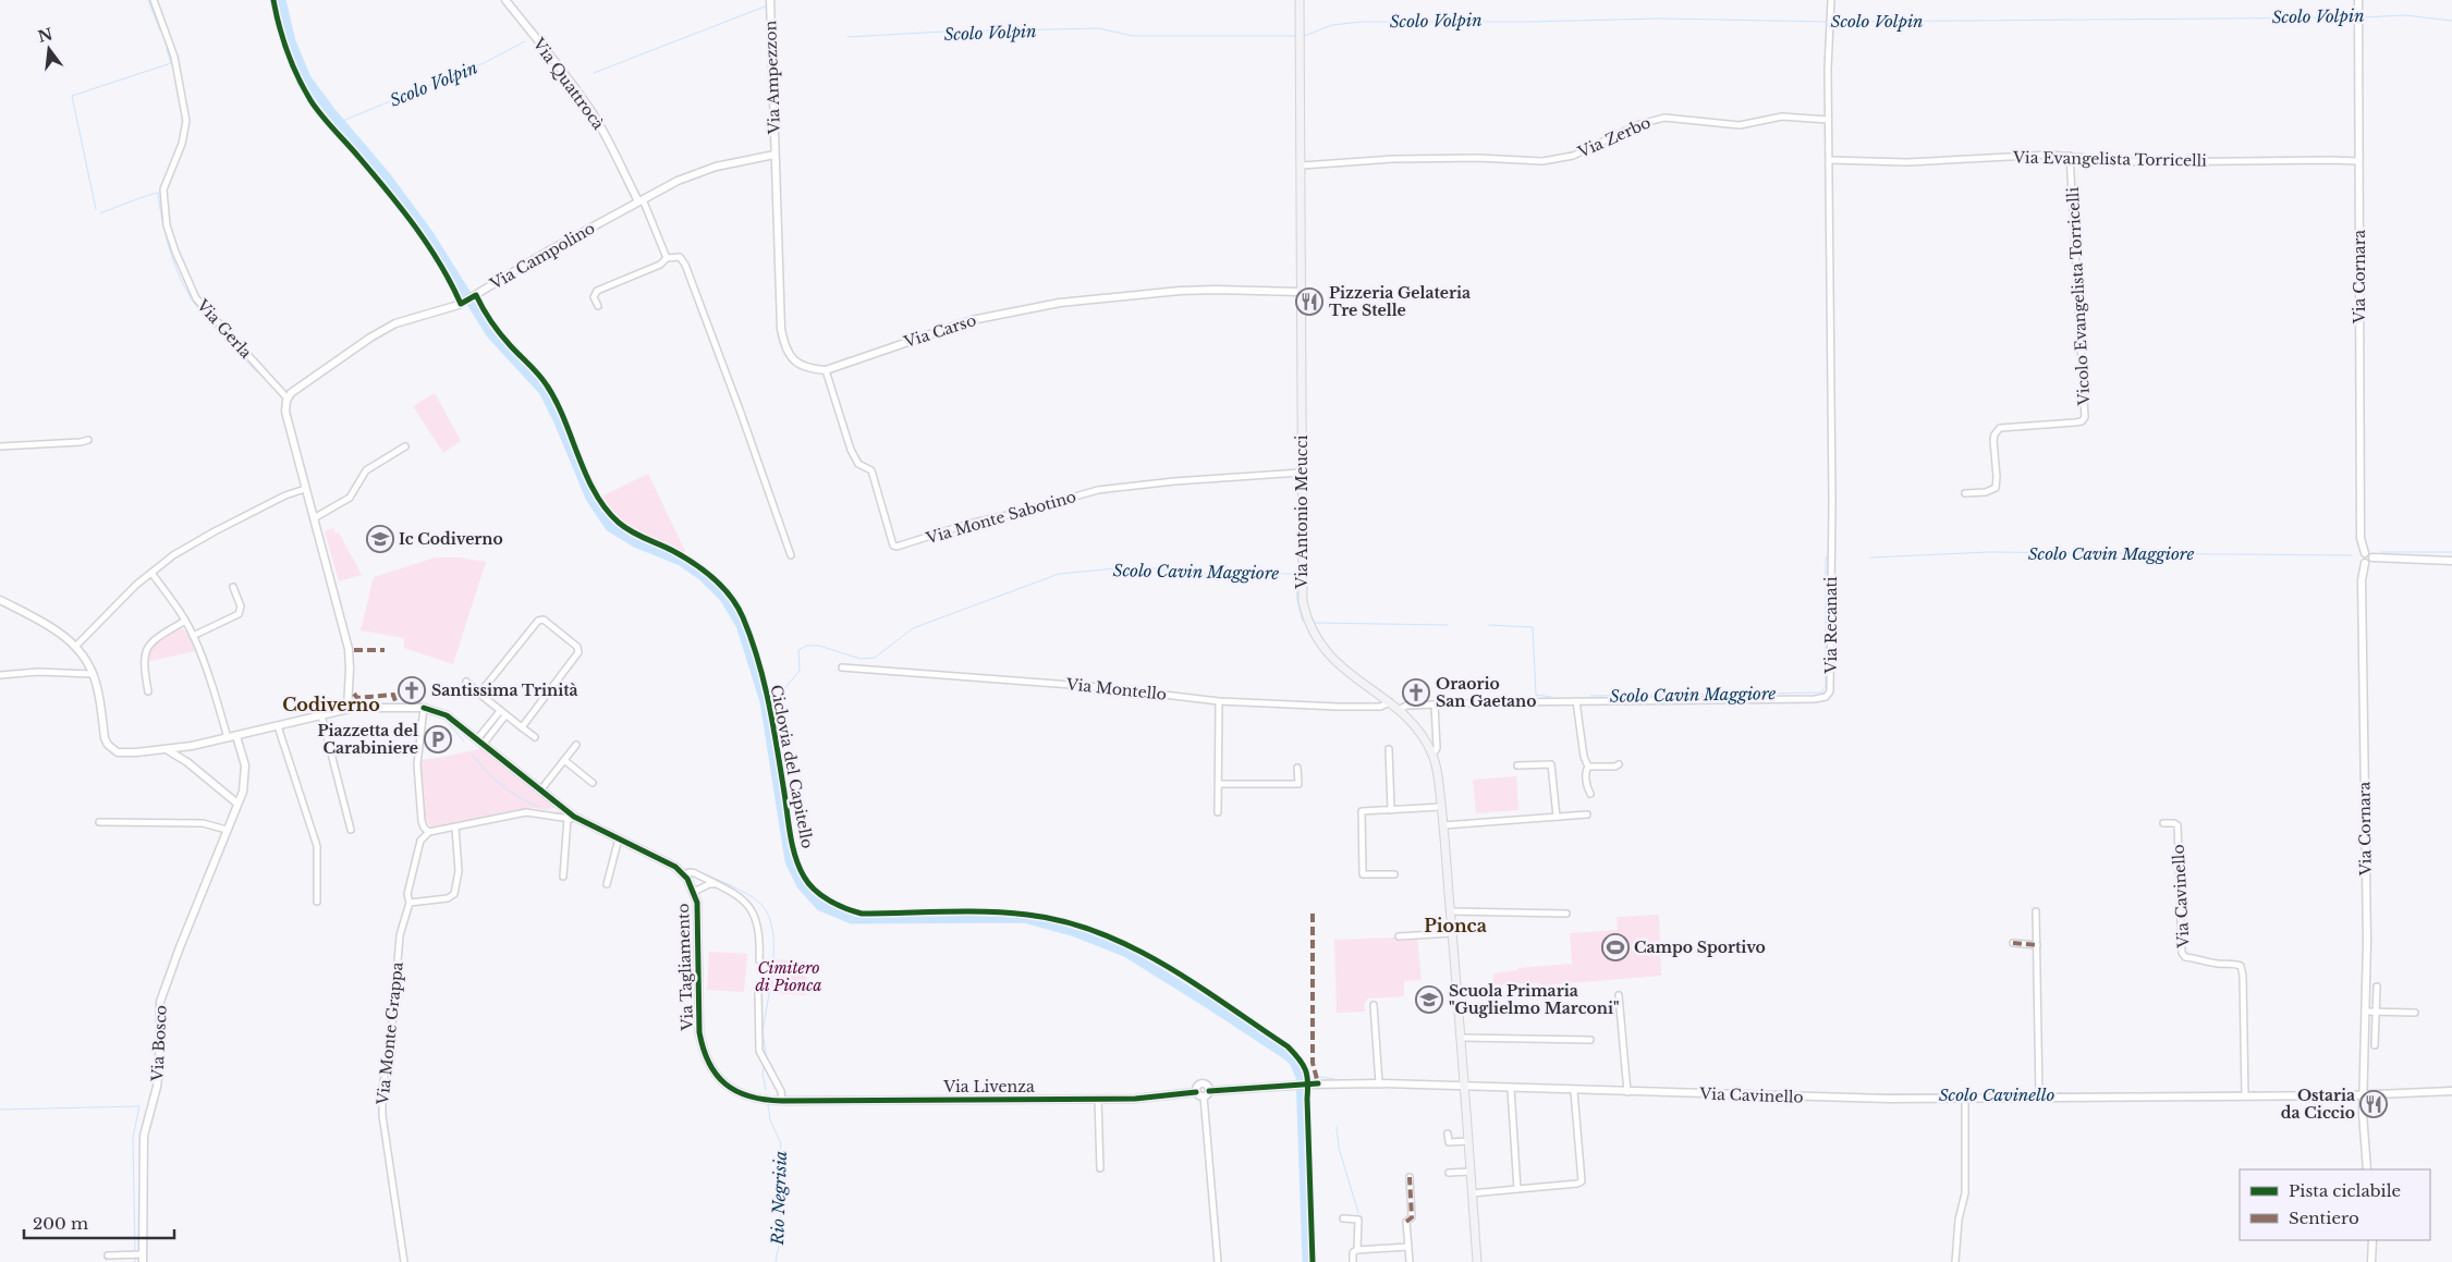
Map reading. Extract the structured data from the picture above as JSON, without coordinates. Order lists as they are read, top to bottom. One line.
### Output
{"streets":{"main road":["Via Antonio Meucci"],"street":["Via Ampezzon","Via Quattrocà","Via Zerbo","Via Evangelista Torricelli","Via Campolino","Via Cornara","Vicolo Evangelista Torricelli","Via Gerla","Via Carso","Via Monte Sabotino","Via Recanati","Via Montello","Via Cavinello","Via Tagliamento","Via Monte Grappa","Via Bosco","Via Livenza"],"cycle path":["Ciclovia del Capitello"]},"crossings":[["Via Ampezzon","Via Campolino"],["Via Quattrocà","Via Campolino"],["Via Zerbo","Via Antonio Meucci"],["Via Evangelista Torricelli","Via Cornara"],["Via Evangelista Torricelli","Vicolo Evangelista Torricelli"],["Via Evangelista Torricelli","Via Recanati"],["Via Campolino","Via Gerla"],["Via Cornara","Via Cavinello"],["Via Carso","Via Antonio Meucci"],["Via Carso","Via Monte Sabotino"],["Via Antonio Meucci","Via Monte Sabotino"],["Via Antonio Meucci","Via Recanati"],["Via Antonio Meucci","Via Montello"],["Via Antonio Meucci","Via Cavinello"],["Via Antonio Meucci","Via Livenza"],["Via Cavinello","Via Livenza"],["Via Tagliamento","Via Monte Grappa"],["Via Tagliamento","Via Livenza"]],"districts":["Codiverno","Pionca"],"water":["Scolo Volpin","Scolo Cavin Maggiore","Scolo Cavinello","Rio Negrisia"],"parks":["Cimitero di Pionca"],"places":{"restaurant":["Pizzeria Gelateria Tre Stelle","Ostaria da Ciccio"],"school or university":["Ic Codiverno","Scuola Primaria \"Guglielmo Marconi\""],"church":["Santissima Trinità","Oraorio San Gaetano"],"parking":["Piazzetta del Carabiniere"],"sports":["Campo Sportivo"]},"legend":["Pista ciclabile","Sentiero"],"scale_bar":"200 m","north":"top"}
